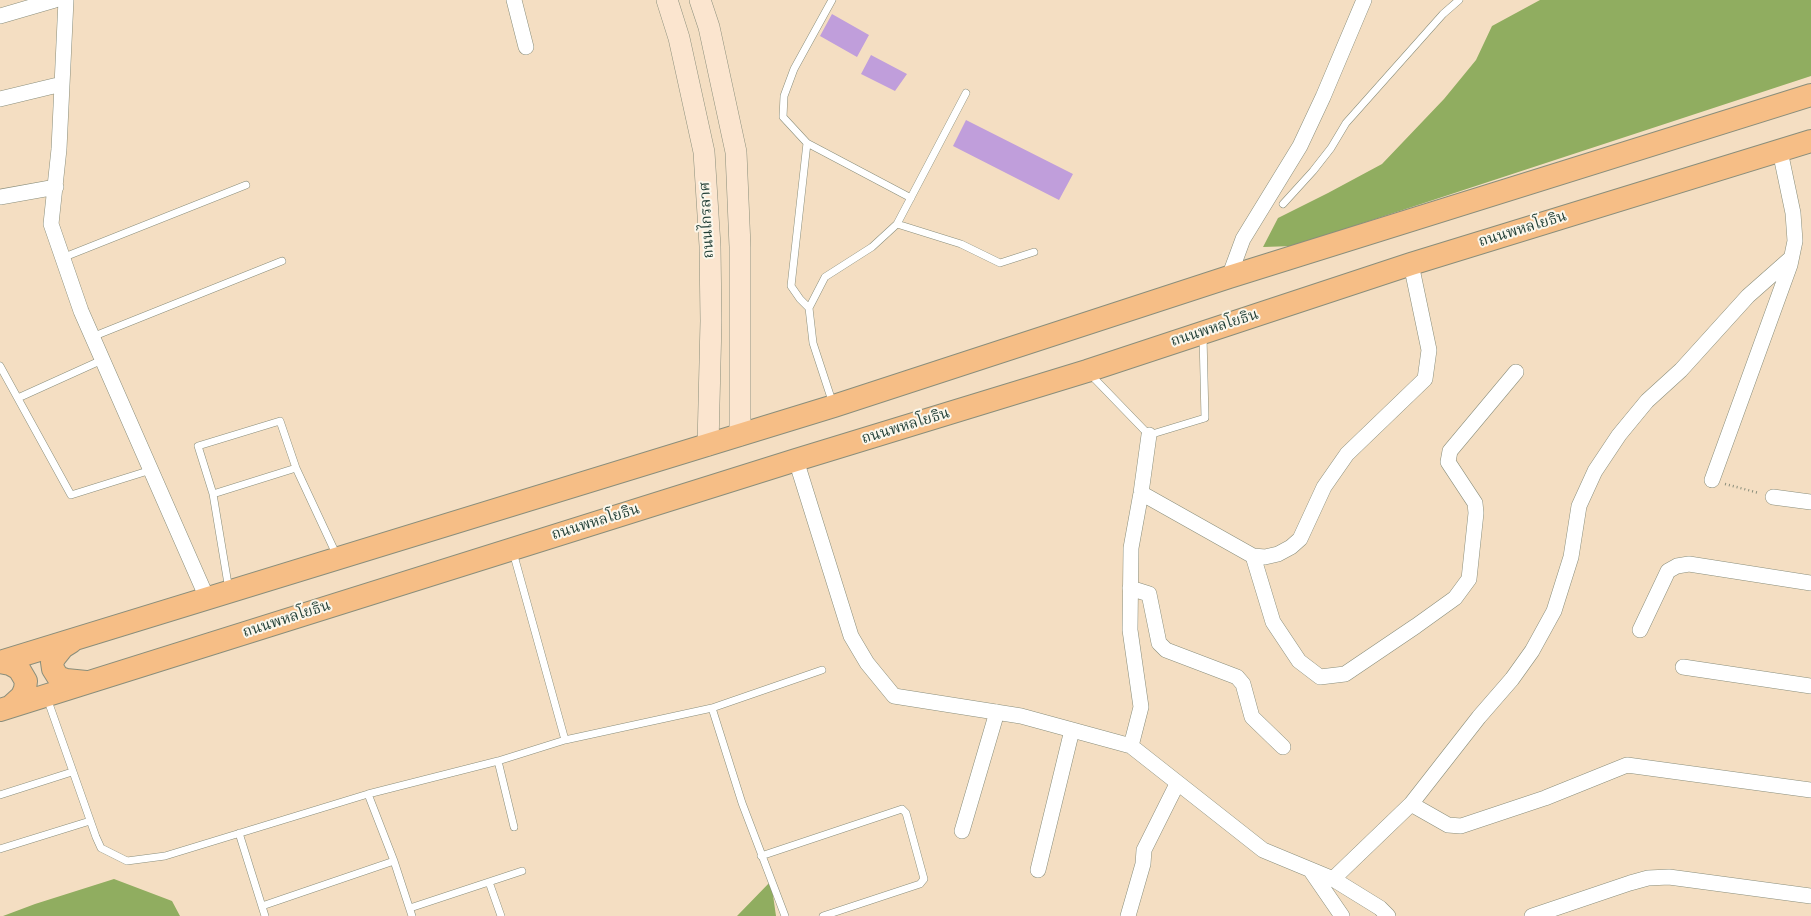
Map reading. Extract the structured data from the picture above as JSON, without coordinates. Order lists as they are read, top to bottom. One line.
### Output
{"streets":{"main road":["ถนนไกรลาศ","ถนนพหลโยธิน"]}}
